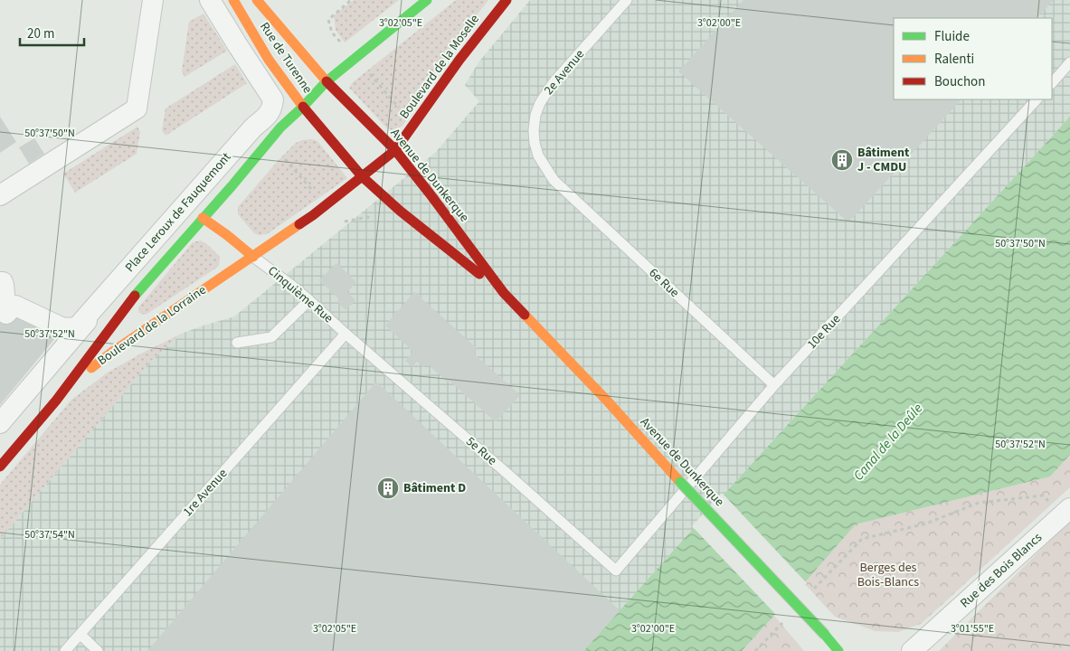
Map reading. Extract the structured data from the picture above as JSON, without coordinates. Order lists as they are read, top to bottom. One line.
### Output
{"streets":{"main road":["Rue de Turenne","Boulevard de la Moselle","Avenue de Dunkerque","Boulevard de la Lorraine"],"street":["Place Leroux de Fauquemont","Rue des Bois Blancs"],"lane":["2e Avenue","6e Rue","Cinquième Rue","10e Rue","5e Rue","1re Avenue"]},"crossings":[["Rue de Turenne","Boulevard de la Moselle"],["Rue de Turenne","Avenue de Dunkerque"],["Rue de Turenne","Boulevard de la Lorraine"],["Boulevard de la Moselle","Avenue de Dunkerque"],["Boulevard de la Moselle","Boulevard de la Lorraine"],["2e Avenue","6e Rue"],["Avenue de Dunkerque","Boulevard de la Lorraine"],["6e Rue","10e Rue"],["Cinquième Rue","Boulevard de la Lorraine"],["Cinquième Rue","5e Rue"],["Cinquième Rue","1re Avenue"],["10e Rue","5e Rue"],["5e Rue","1re Avenue"]],"water":["Canal de la Deûle"],"parks":["Berges des Bois-Blancs"],"places":{"building":["Bâtiment J - CMDU","Bâtiment D"]},"legend":["Fluide","Ralenti","Bouchon"],"scale_bar":"20 m","coordinates":["3°02'05\"E","3°02'00\"E","50°37'50\"N","50°37'52\"N","50°37'54\"N","3°01'55\"E"]}
